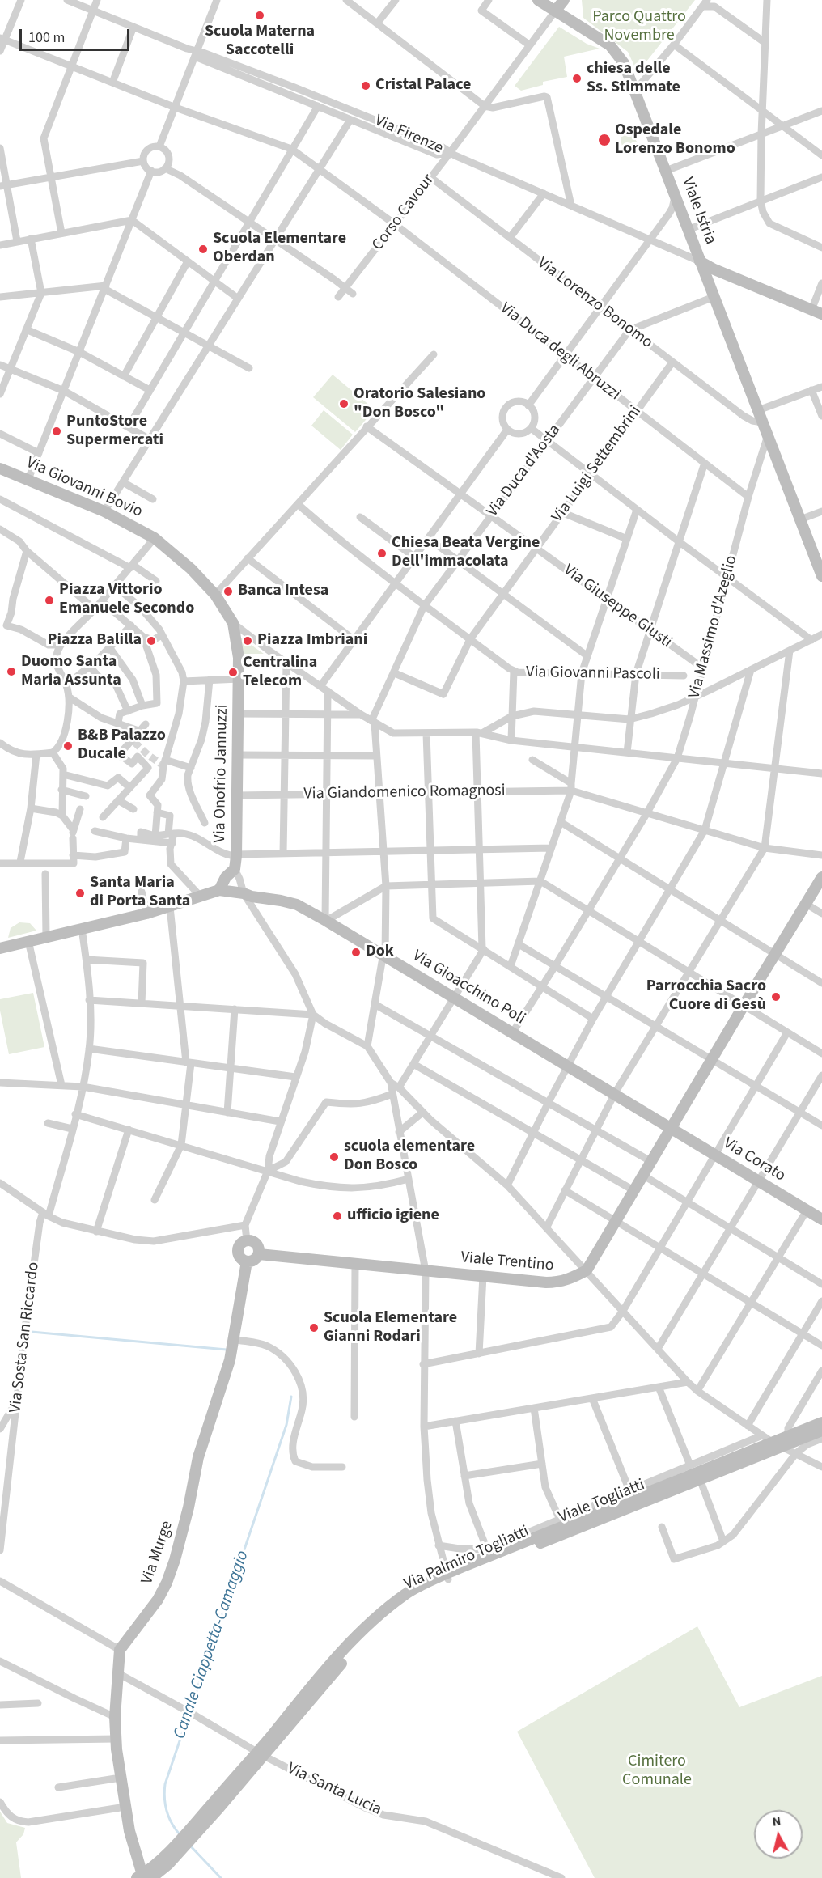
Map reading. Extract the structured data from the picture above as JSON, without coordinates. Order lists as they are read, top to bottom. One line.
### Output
{"streets":{"street":["Via Firenze","Viale Istria","Corso Cavour","Via Lorenzo Bonomo","Via Duca degli Abruzzi","Via Luigi Settembrini","Via Duca d'Aosta","Via Giovanni Bovio","Via Giuseppe Giusti","Via Massimo d'Azeglio","Via Giovanni Pascoli","Via Onofrio Jannuzzi","Via Giandomenico Romagnosi","Via Gioacchino Poli","Via Corato","Viale Trentino","Via Sosta San Riccardo","Viale Togliatti","Via Murge","Via Palmiro Togliatti","Via Santa Lucia"]},"crossings":[["Via Firenze","Corso Cavour"],["Viale Istria","Corso Cavour"],["Viale Istria","Via Lorenzo Bonomo"],["Viale Istria","Via Massimo d'Azeglio"],["Corso Cavour","Via Lorenzo Bonomo"],["Corso Cavour","Via Duca degli Abruzzi"],["Via Lorenzo Bonomo","Via Luigi Settembrini"],["Via Lorenzo Bonomo","Via Duca d'Aosta"],["Via Duca degli Abruzzi","Via Luigi Settembrini"],["Via Duca degli Abruzzi","Via Duca d'Aosta"],["Via Duca degli Abruzzi","Via Massimo d'Azeglio"],["Via Luigi Settembrini","Via Duca d'Aosta"],["Via Luigi Settembrini","Via Giuseppe Giusti"],["Via Luigi Settembrini","Via Giovanni Pascoli"],["Via Duca d'Aosta","Via Giuseppe Giusti"],["Via Duca d'Aosta","Via Giovanni Pascoli"],["Via Giuseppe Giusti","Via Massimo d'Azeglio"],["Via Massimo d'Azeglio","Via Gioacchino Poli"],["Via Onofrio Jannuzzi","Via Giandomenico Romagnosi"],["Via Gioacchino Poli","Via Corato"],["Viale Trentino","Via Murge"],["Viale Togliatti","Via Palmiro Togliatti"],["Via Palmiro Togliatti","Via Santa Lucia"]],"water":["Canale Ciappetta-Camaggio"],"parks":["Parco Quattro Novembre","Cimitero Comunale"],"places":["Scuola Materna Saccotelli","chiesa delle Ss. Stimmate","Cristal Palace","Ospedale Lorenzo Bonomo","Scuola Elementare Oberdan","Oratorio Salesiano \"Don Bosco\"","PuntoStore Supermercati","Chiesa Beata Vergine Dell'immacolata","Banca Intesa","Piazza Vittorio Emanuele Secondo","Piazza Balilla","Piazza Imbriani","Duomo Santa Maria Assunta","Centralina Telecom","B&B Palazzo Ducale","Santa Maria di Porta Santa","Dok","Parrocchia Sacro Cuore di Gesù","scuola elementare Don Bosco","ufficio igiene","Scuola Elementare Gianni Rodari"],"scale_bar":"100 m","north":"top"}
